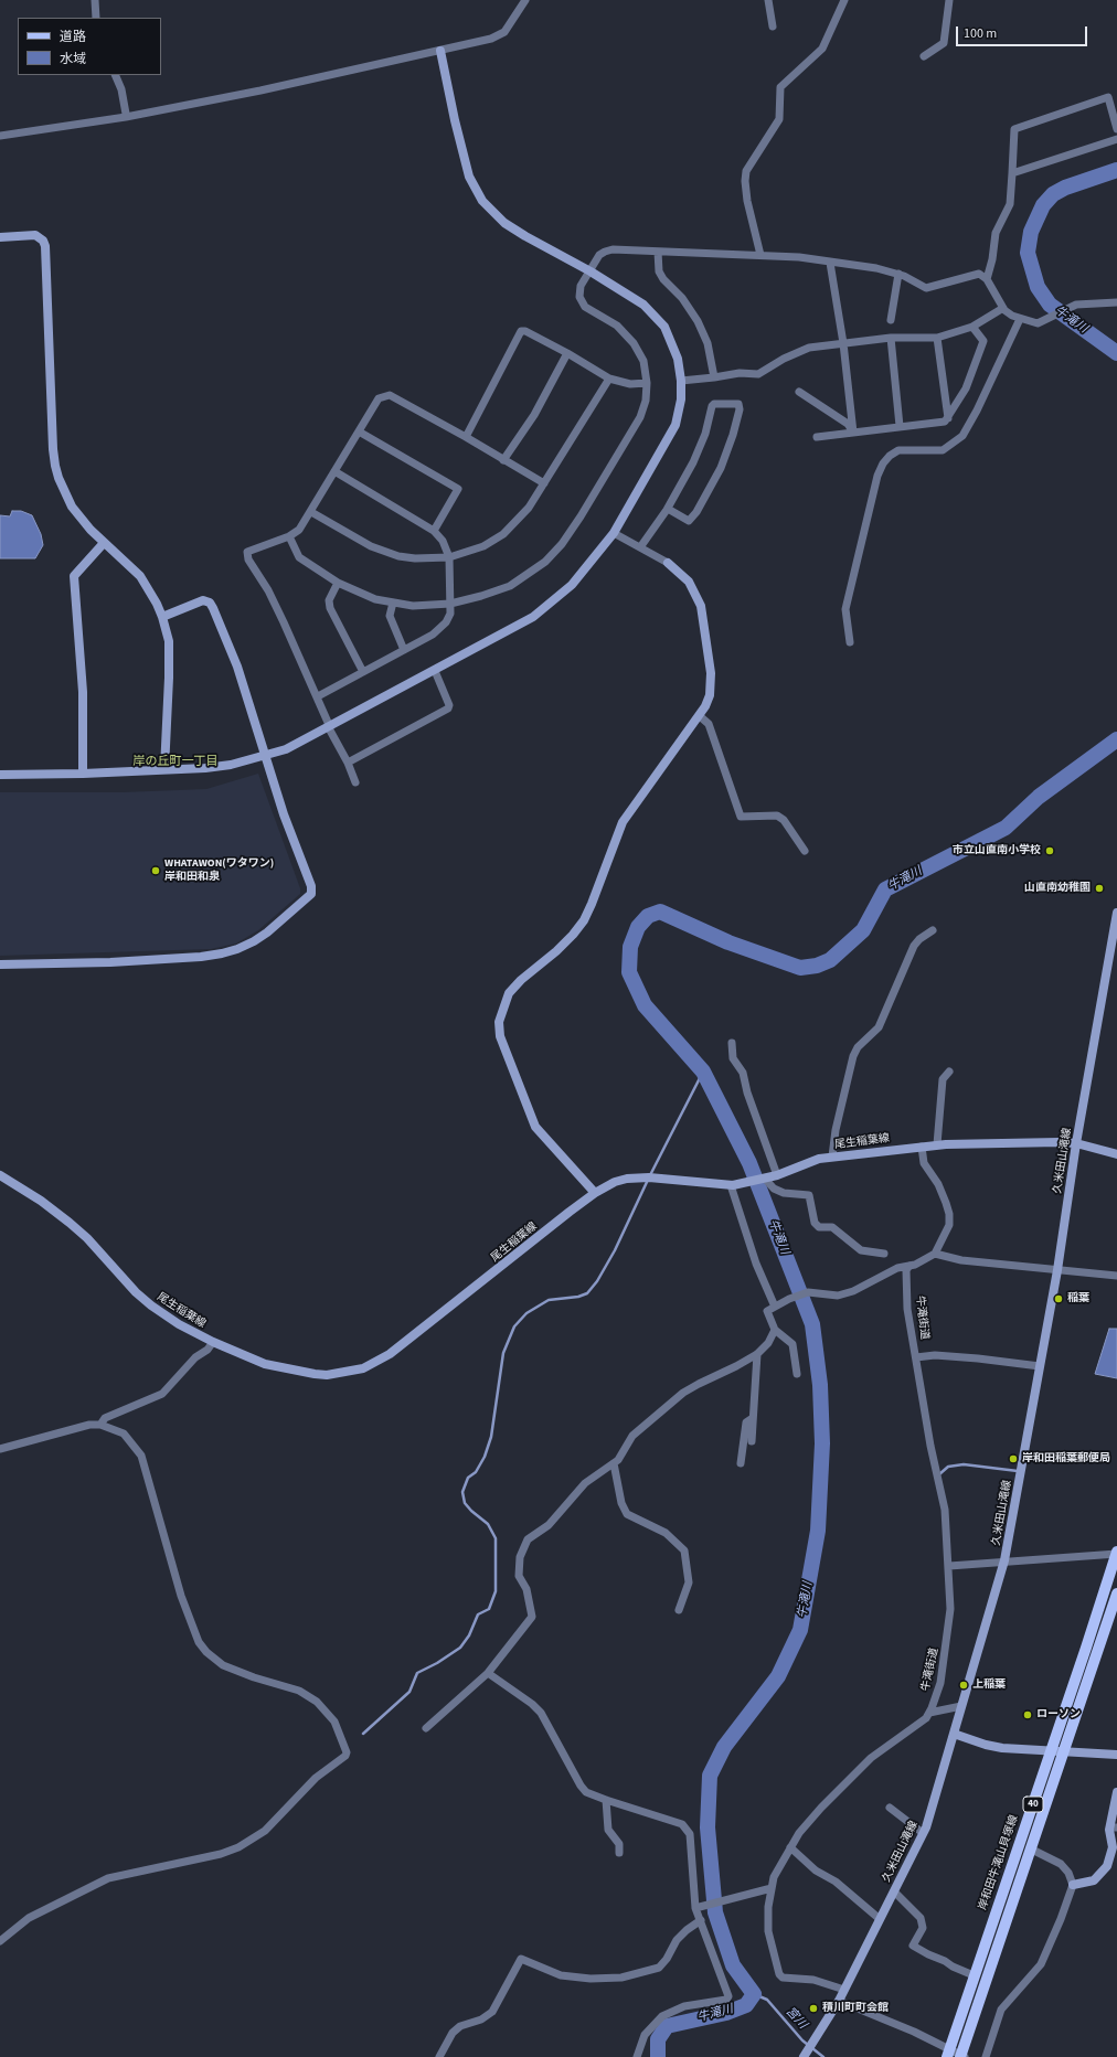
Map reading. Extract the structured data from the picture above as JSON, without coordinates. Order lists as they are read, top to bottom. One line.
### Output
{"streets":{"main road":["40","岸和田牛滝山貝塚線"],"street":["尾生稲葉線","久米田山滝線","牛滝街道"]},"crossings":[["尾生稲葉線","久米田山滝線"],["久米田山滝線","牛滝街道"]],"districts":["岸の丘町一丁目"],"water":["牛滝川","宮川"],"places":["市立山直南小学校","WHATAWON(ワタワン) 岸和田和泉","山直南幼稚園","稲葉","岸和田稲葉郵便局","上稲葉","ローソン","積川町町会館"],"legend":["道路","水域"],"scale_bar":"100 m"}
